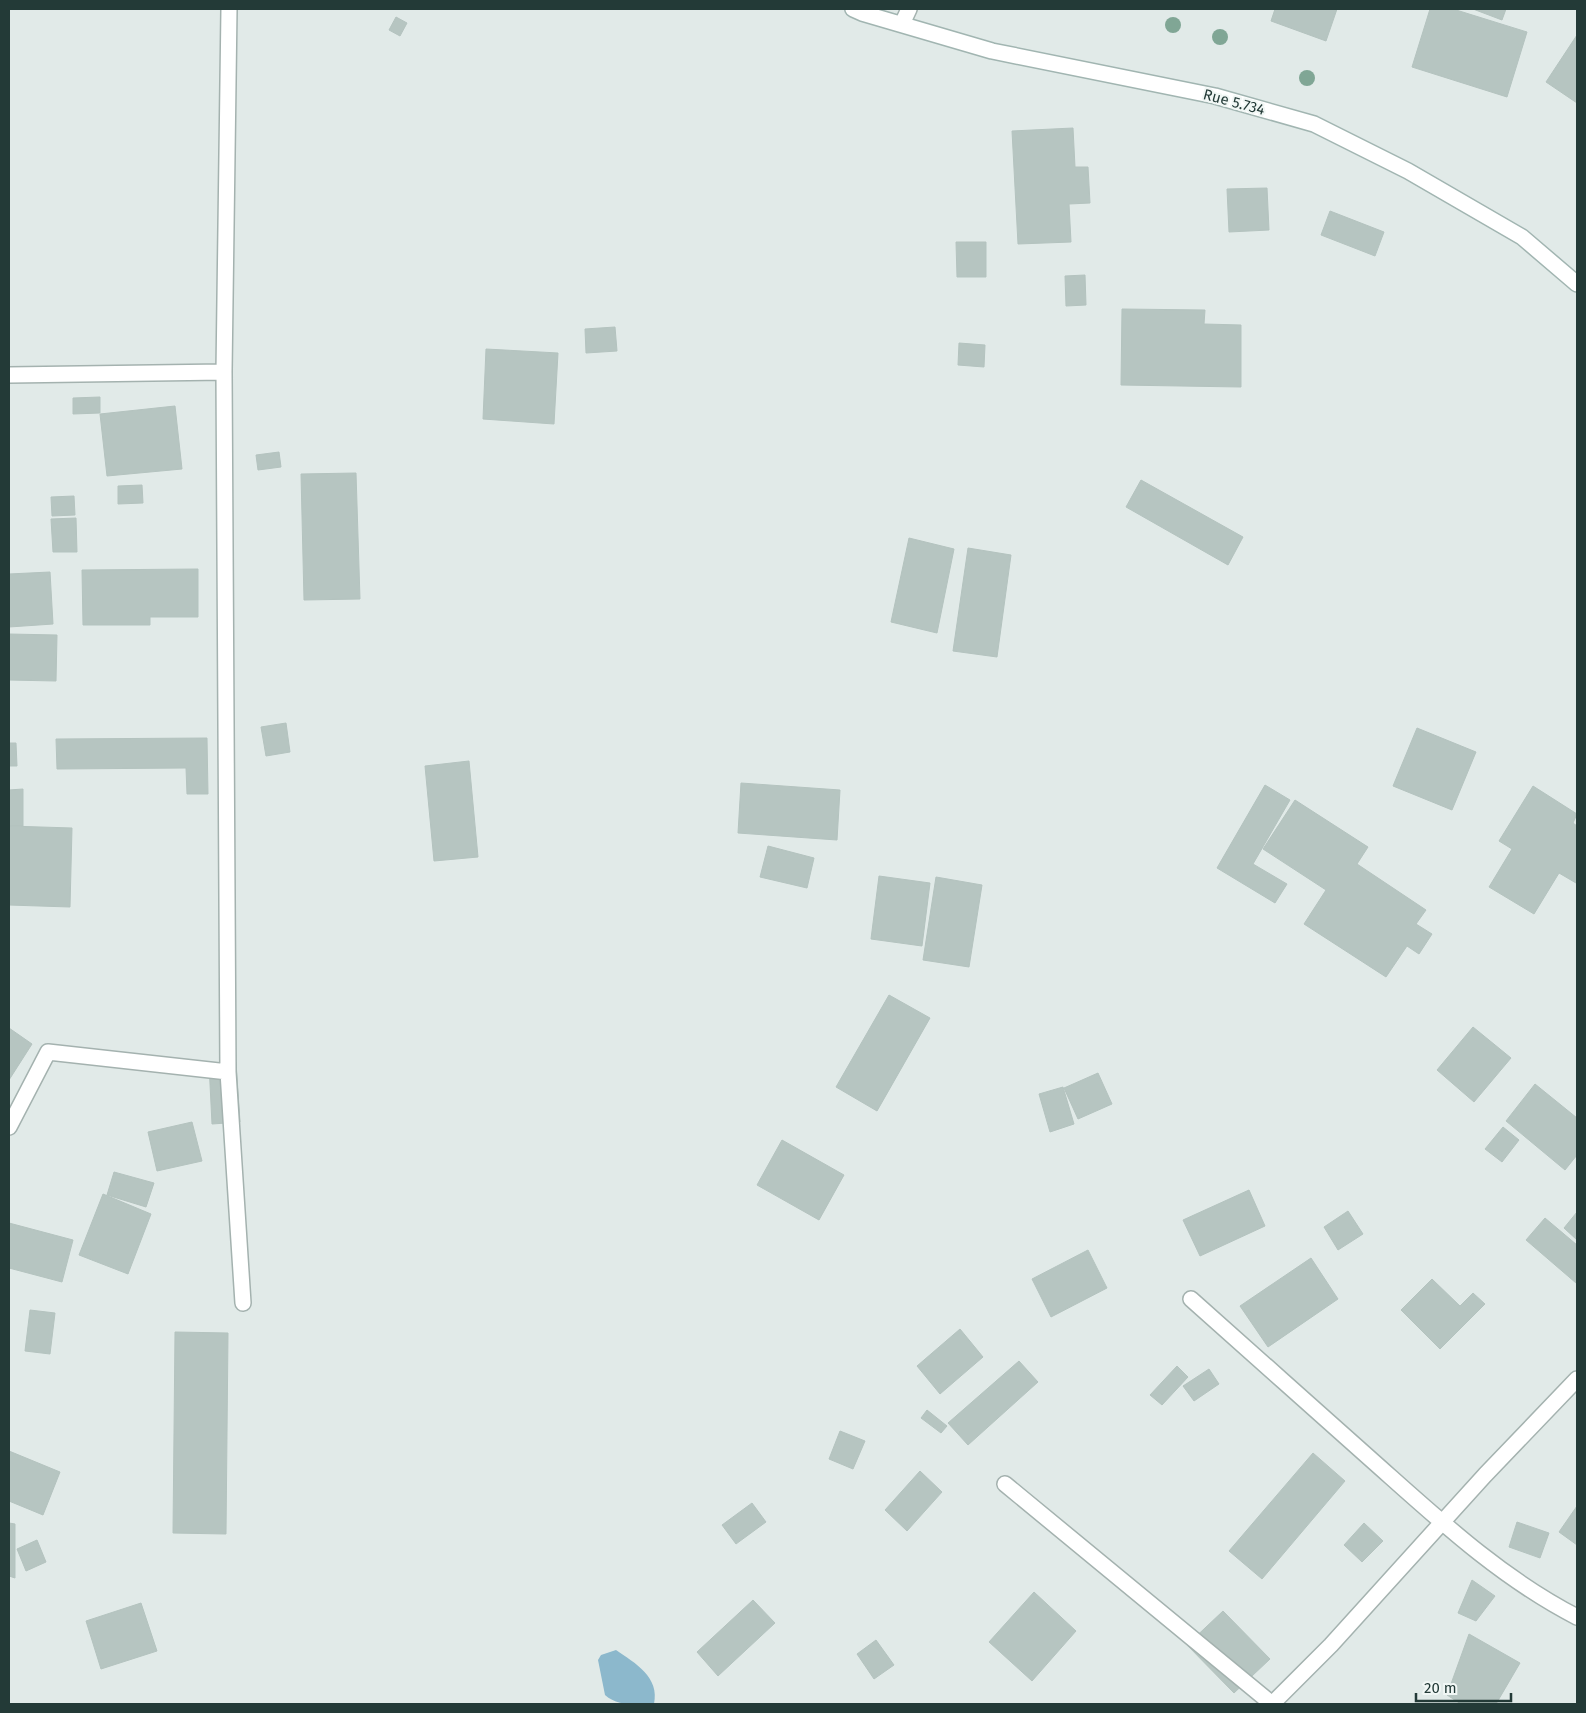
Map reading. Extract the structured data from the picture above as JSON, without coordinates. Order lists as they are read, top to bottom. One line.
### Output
{"streets":{"street":["Rue 5.734"]},"scale_bar":"20 m"}
